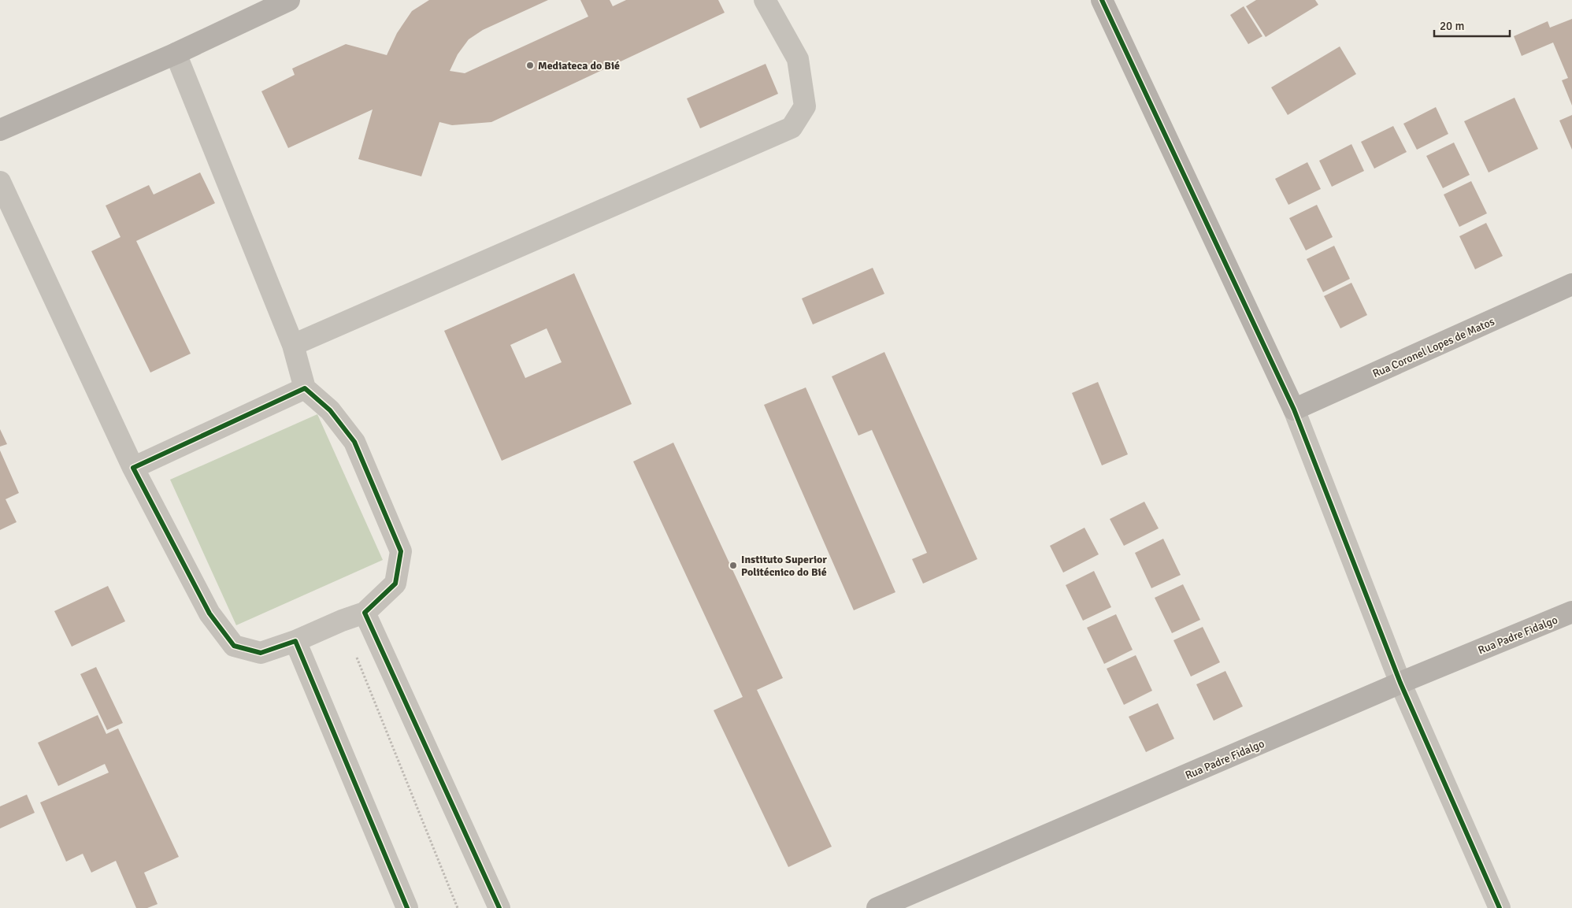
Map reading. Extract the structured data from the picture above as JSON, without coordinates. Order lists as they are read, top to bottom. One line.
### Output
{"streets":{"street":["Rua Coronel Lopes de Matos","Rua Padre Fidalgo"]},"places":["Mediateca do Bié","Instituto Superior Politécnico do Bié"],"scale_bar":"20 m"}
